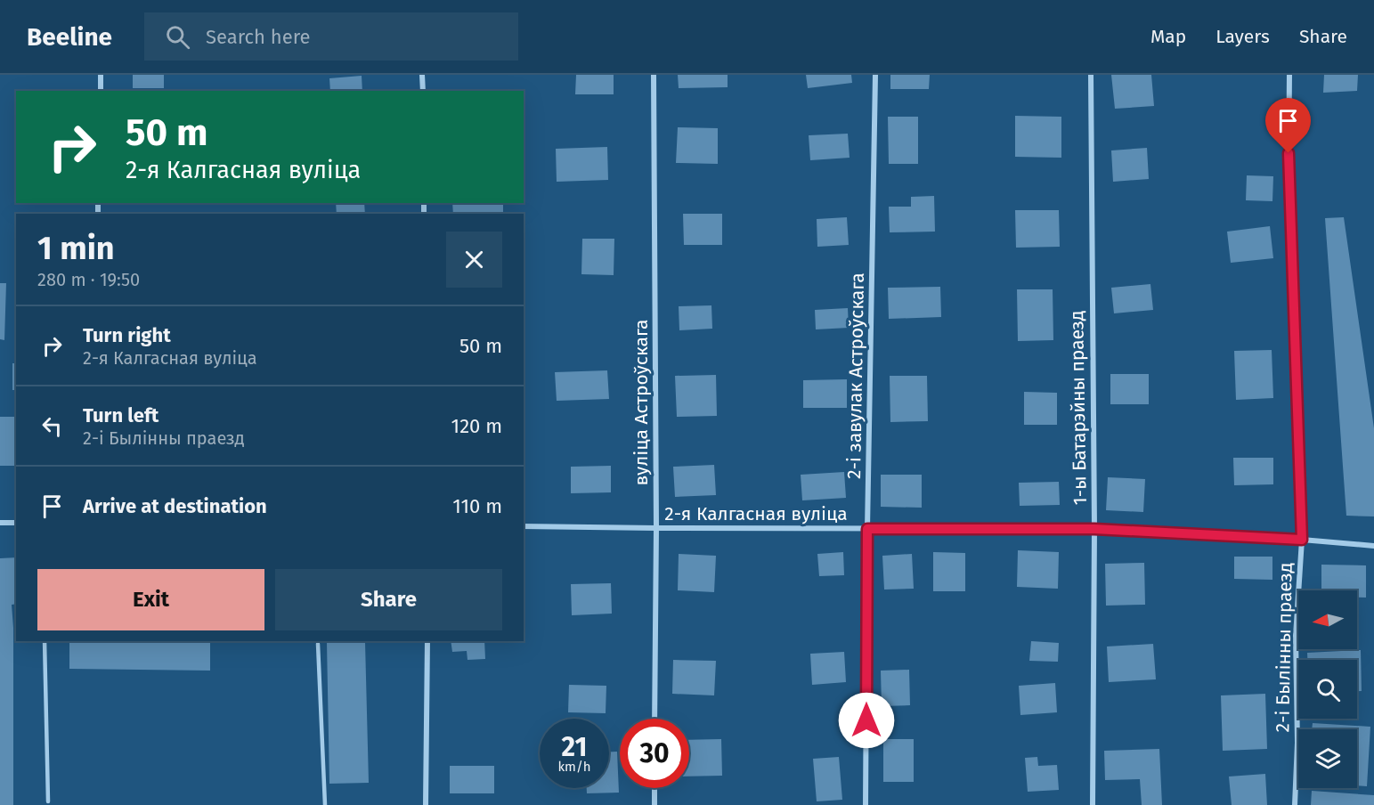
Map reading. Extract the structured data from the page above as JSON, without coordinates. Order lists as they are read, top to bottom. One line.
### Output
{"streets":{"street":["2-і завулак Астроўскага","вуліца Астроўскага","1-ы Батарэйны праезд","2-я Калгасная вуліца","2-і Былінны праезд"]},"crossings":[["2-і завулак Астроўскага","2-я Калгасная вуліца"],["вуліца Астроўскага","2-я Калгасная вуліца"],["1-ы Батарэйны праезд","2-я Калгасная вуліца"],["2-я Калгасная вуліца","2-і Былінны праезд"]],"north":"left","page":{"header":"Beeline","search":"Search here","nav":["Map","Layers","Share"],"turn":["50 m","2-я Калгасная вуліца"],"heading":["1 min","280 m · 19:50"],"list":[{"name":"Turn right","note":"2-я Калгасная вуліца","value":"50 m"},{"name":"Turn left","note":"2-і Былінны праезд","value":"120 m"},{"name":"Arrive at destination","value":"110 m"}],"buttons":["Exit","Share"],"speed":"21 km/h","limit":"30"}}
